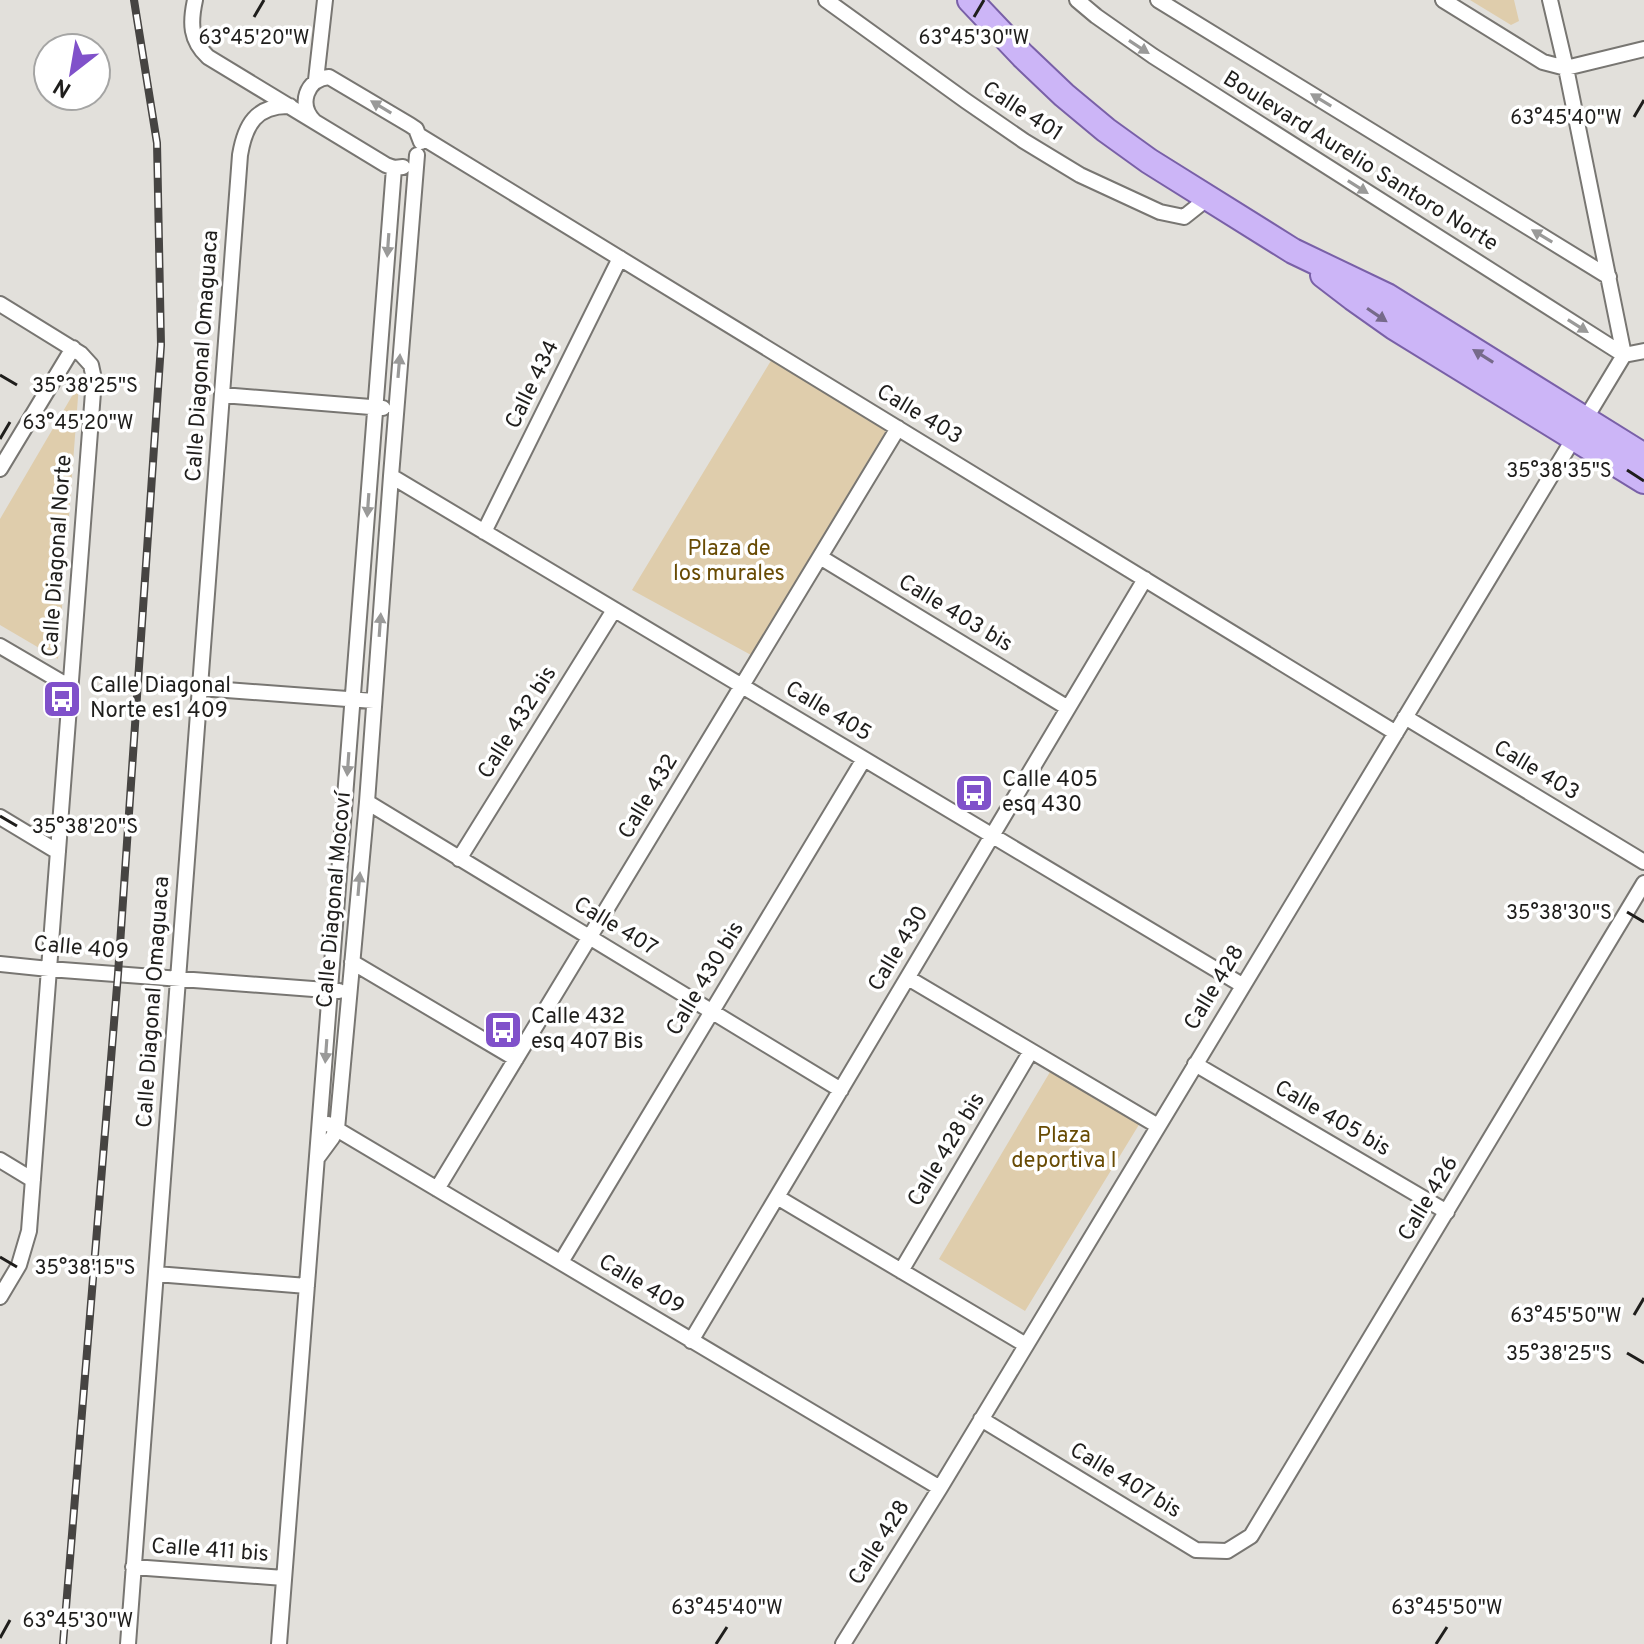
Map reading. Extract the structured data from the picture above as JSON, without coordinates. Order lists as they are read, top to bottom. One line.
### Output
{"streets":{"street":["Calle 401","Boulevard Aurelio Santoro Norte","Calle Diagonal Omaguaca","Calle 434","Calle 403","Calle Diagonal Norte","Calle 403 bis","Calle 405","Calle 432 bis","Calle 432","Calle Diagonal Mocoví","Calle 407","Calle 409","Calle 430","Calle 430 bis","Calle 428","Calle 405 bis","Calle 428 bis","Calle 426","Calle 407 bis","Calle 411 bis"]},"crossings":[["Boulevard Aurelio Santoro Norte","Calle 428"],["Calle Diagonal Omaguaca","Calle 409"],["Calle Diagonal Omaguaca","Calle 411 bis"],["Calle 434","Calle 403"],["Calle 434","Calle 405"],["Calle 403","Calle 432"],["Calle 403","Calle 430"],["Calle 403","Calle 428"],["Calle Diagonal Norte","Calle 409"],["Calle 403 bis","Calle 432"],["Calle 403 bis","Calle 430"],["Calle 405","Calle 432 bis"],["Calle 405","Calle 432"],["Calle 405","Calle Diagonal Mocoví"],["Calle 405","Calle 430"],["Calle 405","Calle 430 bis"],["Calle 405","Calle 428"],["Calle 432 bis","Calle 407"],["Calle 432","Calle 407"],["Calle 432","Calle 409"],["Calle Diagonal Mocoví","Calle 407"],["Calle Diagonal Mocoví","Calle 409"],["Calle 407","Calle 430"],["Calle 407","Calle 430 bis"],["Calle 409","Calle 430"],["Calle 409","Calle 430 bis"],["Calle 409","Calle 428"],["Calle 428","Calle 405 bis"],["Calle 428","Calle 407 bis"],["Calle 405 bis","Calle 426"],["Calle 426","Calle 407 bis"]],"parks":["Plaza de los murales","Plaza deportiva I"],"places":{"bus stop":["Calle Diagonal Norte es1 409","Calle 405 esq 430","Calle 432 esq 407 Bis"]},"north":"bottom left","coordinates":["63°45'20\"W","63°45'30\"W","63°45'40\"W","35°38'25\"S","35°38'35\"S","35°38'20\"S","35°38'30\"S","35°38'15\"S","63°45'50\"W"]}
